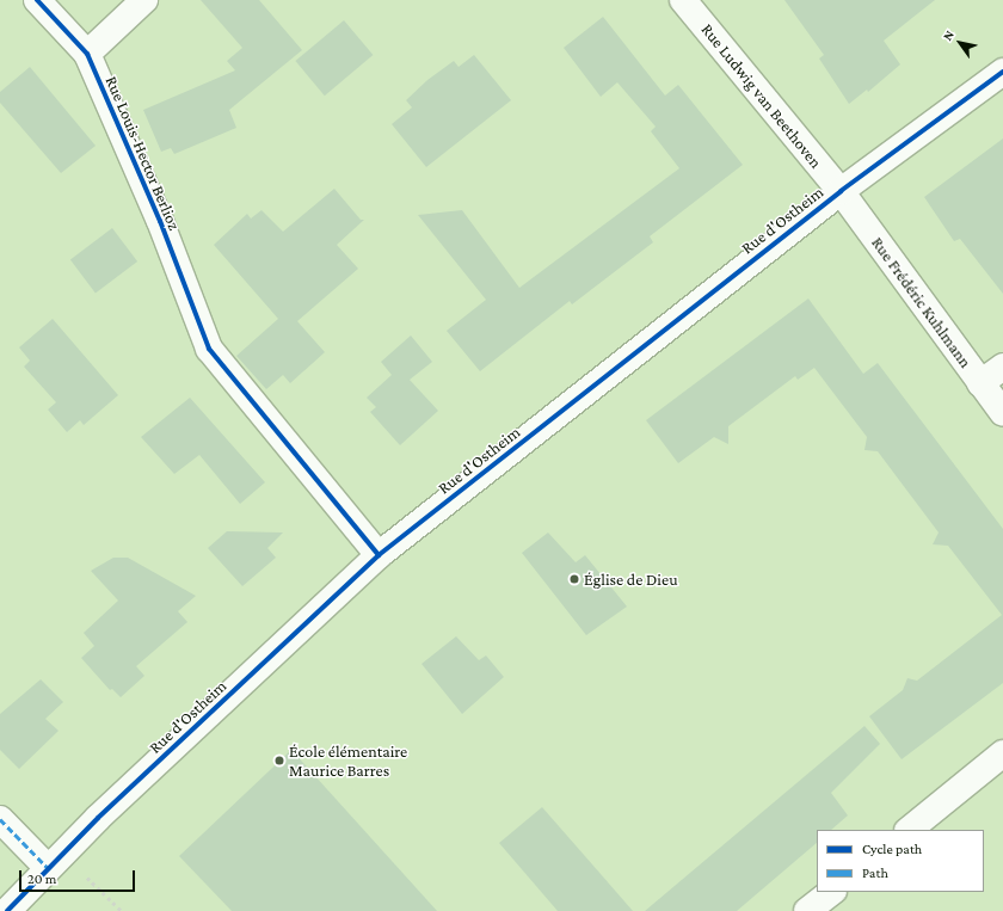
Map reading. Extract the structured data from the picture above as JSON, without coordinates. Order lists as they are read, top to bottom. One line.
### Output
{"streets":{"street":["Rue Ludwig van Beethoven","Rue Louis-Hector Berlioz","Rue d'Ostheim","Rue Frédéric Kuhlmann"]},"crossings":[["Rue Ludwig van Beethoven","Rue d'Ostheim"],["Rue Ludwig van Beethoven","Rue Frédéric Kuhlmann"],["Rue Louis-Hector Berlioz","Rue d'Ostheim"],["Rue d'Ostheim","Rue Frédéric Kuhlmann"]],"places":["Église de Dieu","École élémentaire Maurice Barres"],"legend":["Cycle path","Path"],"scale_bar":"20 m","north":"top left"}
